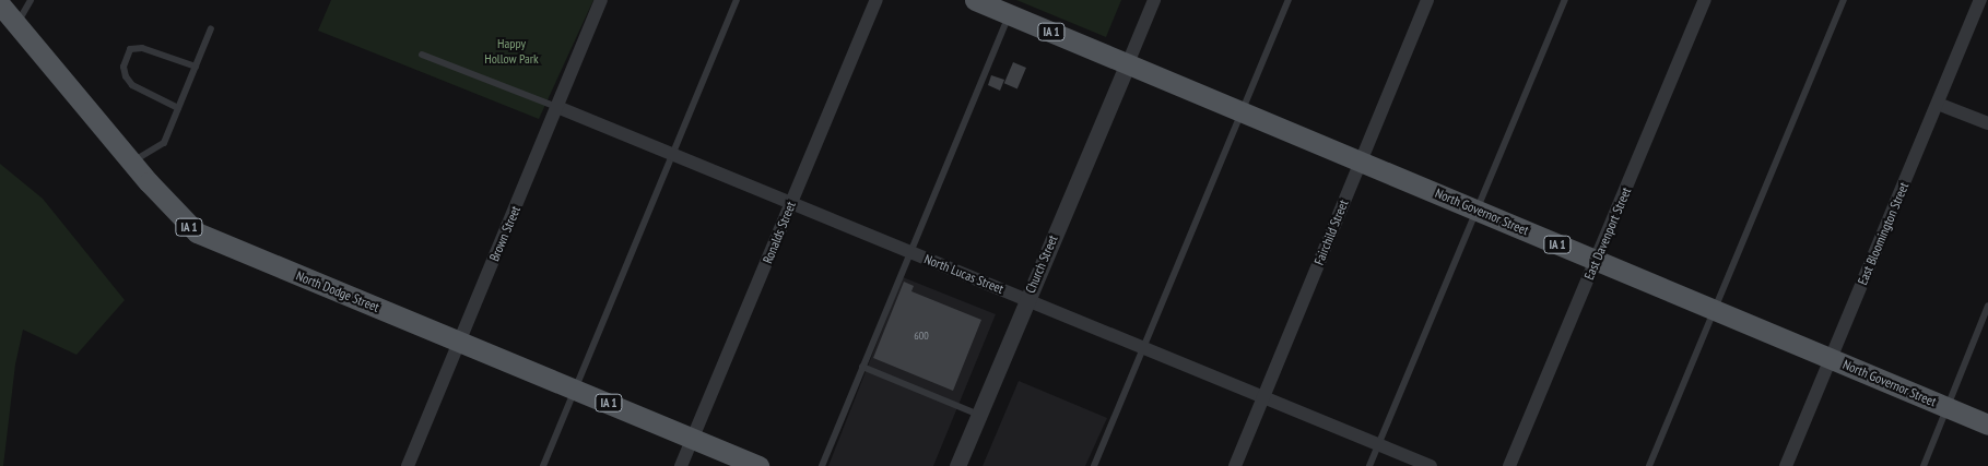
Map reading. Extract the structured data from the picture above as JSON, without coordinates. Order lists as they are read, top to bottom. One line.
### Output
{"streets":{"main road":["IA 1","North Governor Street","North Dodge Street"],"street":["Ronalds Street","Fairchild Street","Brown Street","East Davenport Street","East Bloomington Street","Church Street","North Lucas Street"]},"crossings":[["North Governor Street","Fairchild Street"],["North Governor Street","East Davenport Street"],["North Governor Street","East Bloomington Street"],["North Governor Street","Church Street"],["Ronalds Street","North Lucas Street"],["Ronalds Street","North Dodge Street"],["Fairchild Street","North Lucas Street"],["Brown Street","North Lucas Street"],["Brown Street","North Dodge Street"],["Church Street","North Lucas Street"]],"parks":["Happy Hollow Park"],"house_numbers":["600"]}
